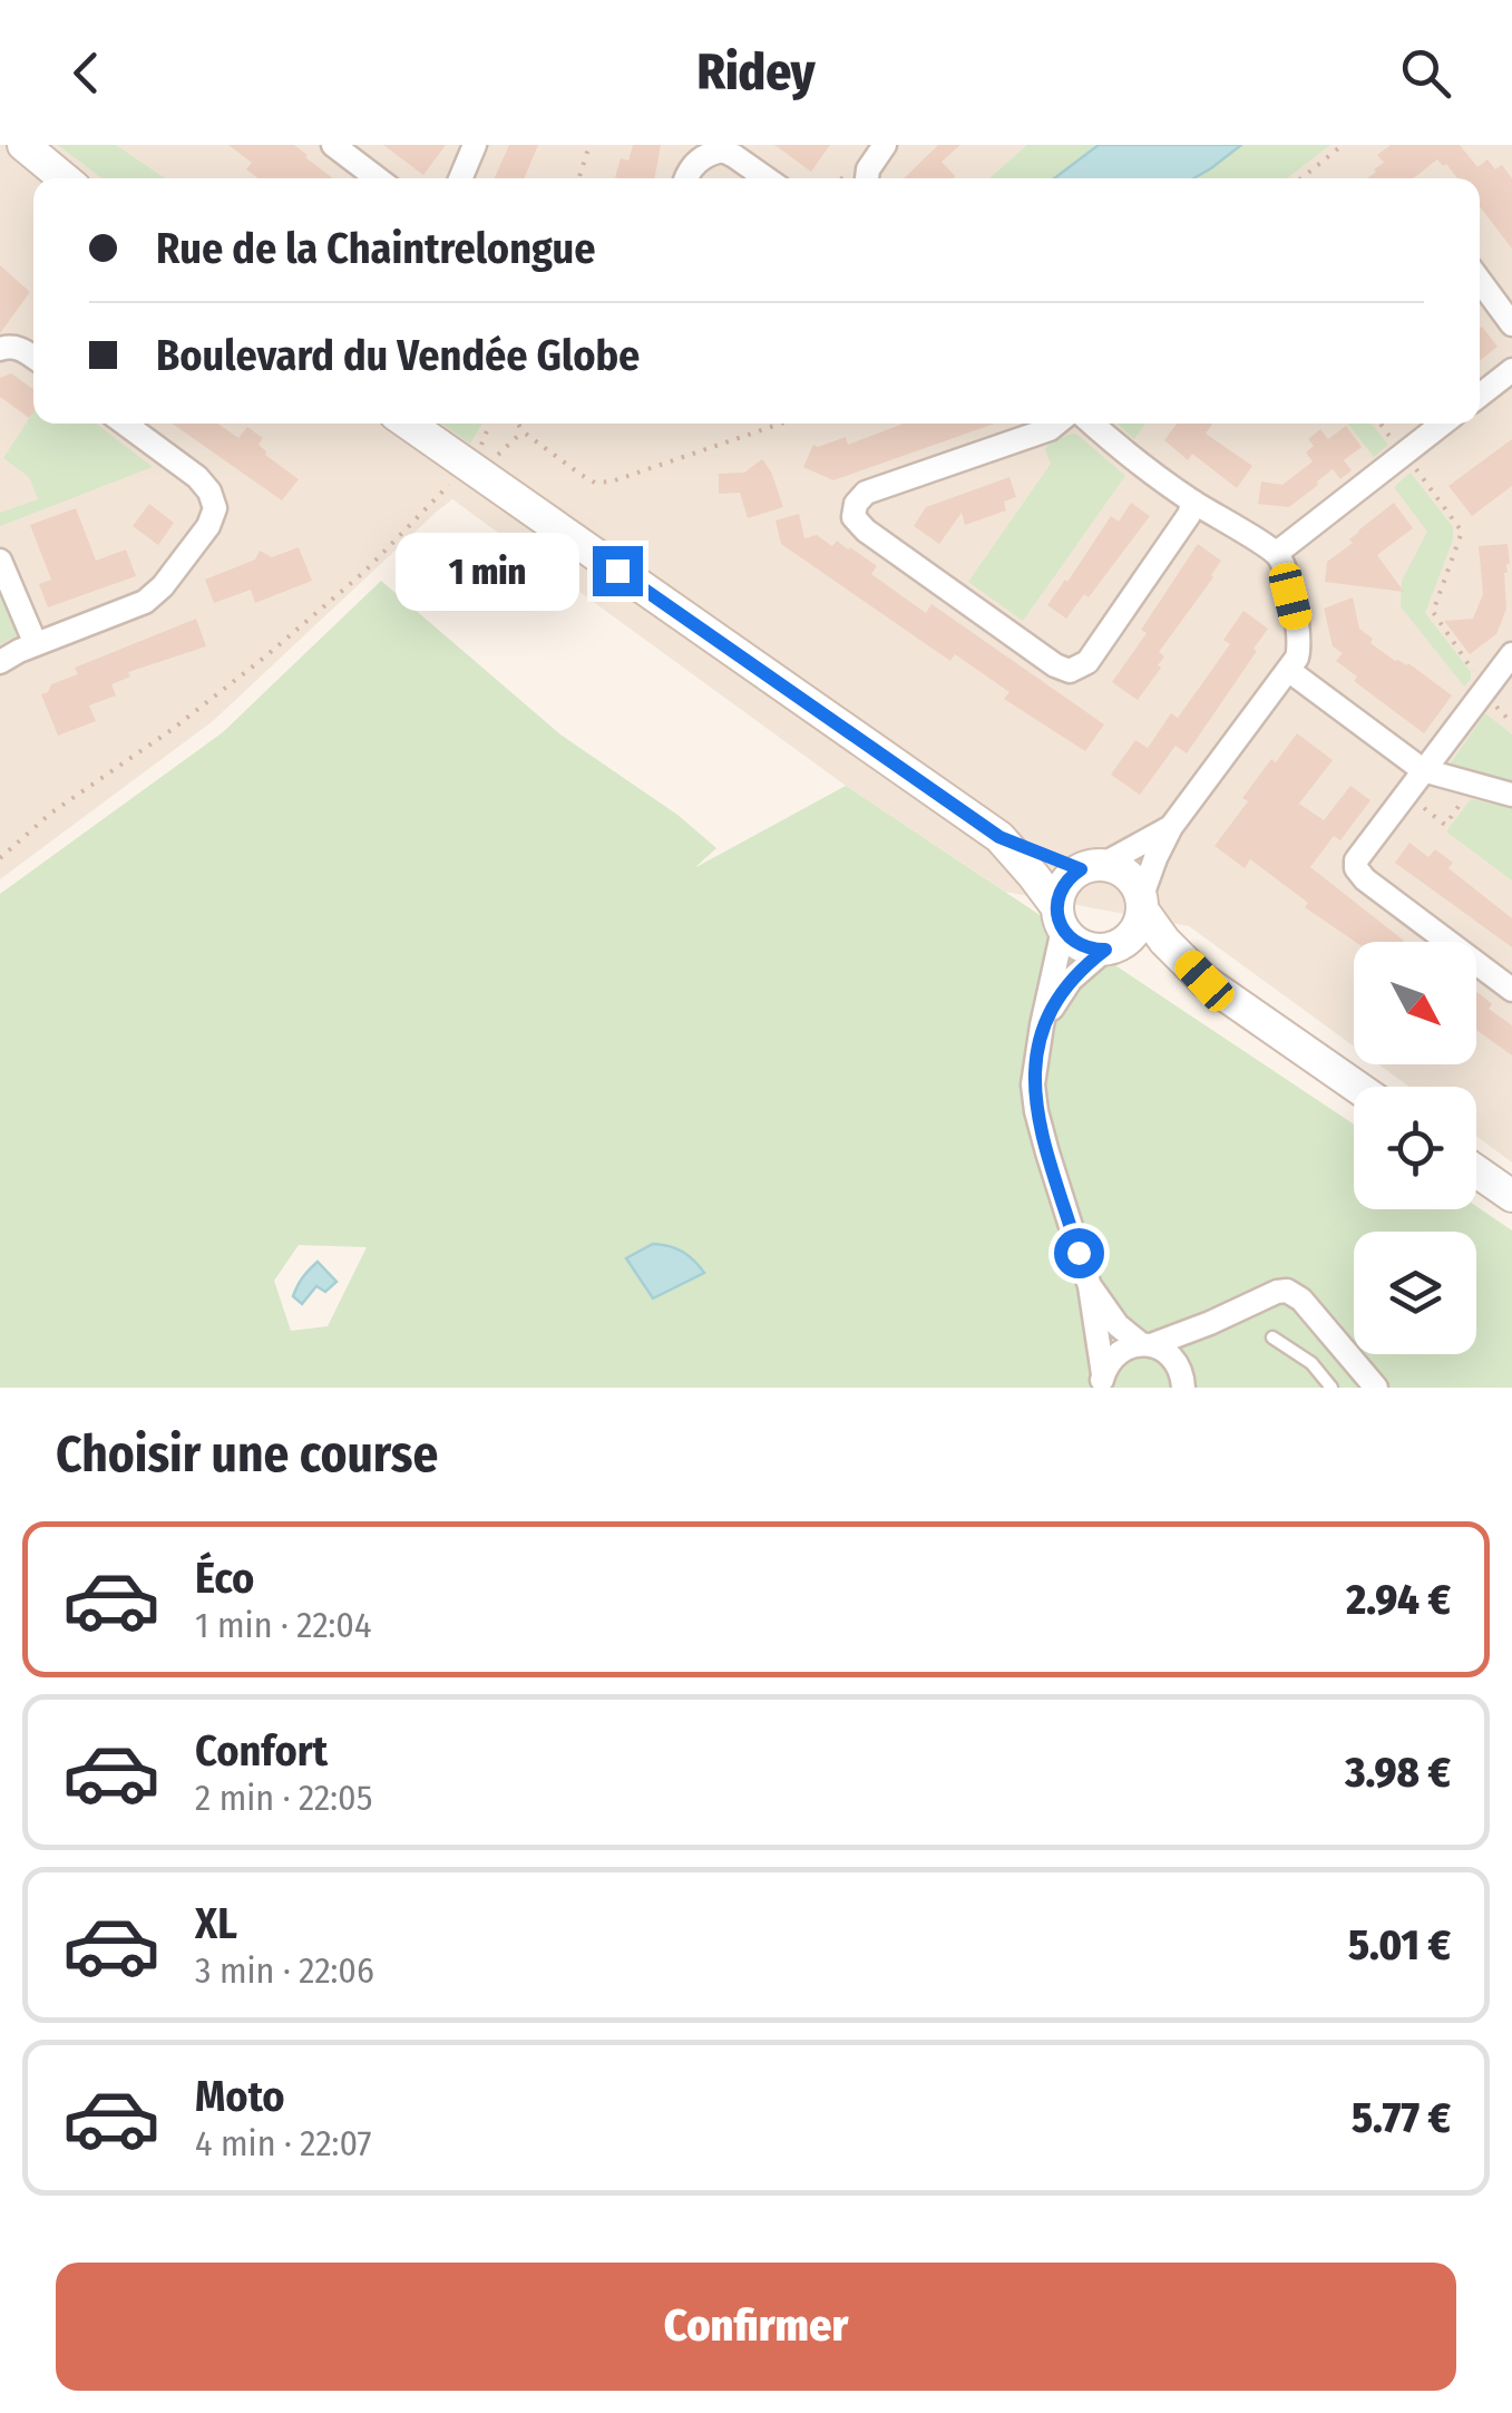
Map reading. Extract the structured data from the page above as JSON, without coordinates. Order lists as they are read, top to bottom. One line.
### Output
{"north":"bottom right","page":{"header":"Ridey","banner":["Rue de la Chaintrelongue","Boulevard du Vendée Globe"],"bubble":"1 min","heading":"Choisir une course","list":[{"name":"Éco","note":"1 min · 22:04","value":"2.94 €"},{"name":"Confort","note":"2 min · 22:05","value":"3.98 €"},{"name":"XL","note":"3 min · 22:06","value":"5.01 €"},{"name":"Moto","note":"4 min · 22:07","value":"5.77 €"}],"buttons":"Confirmer"}}
